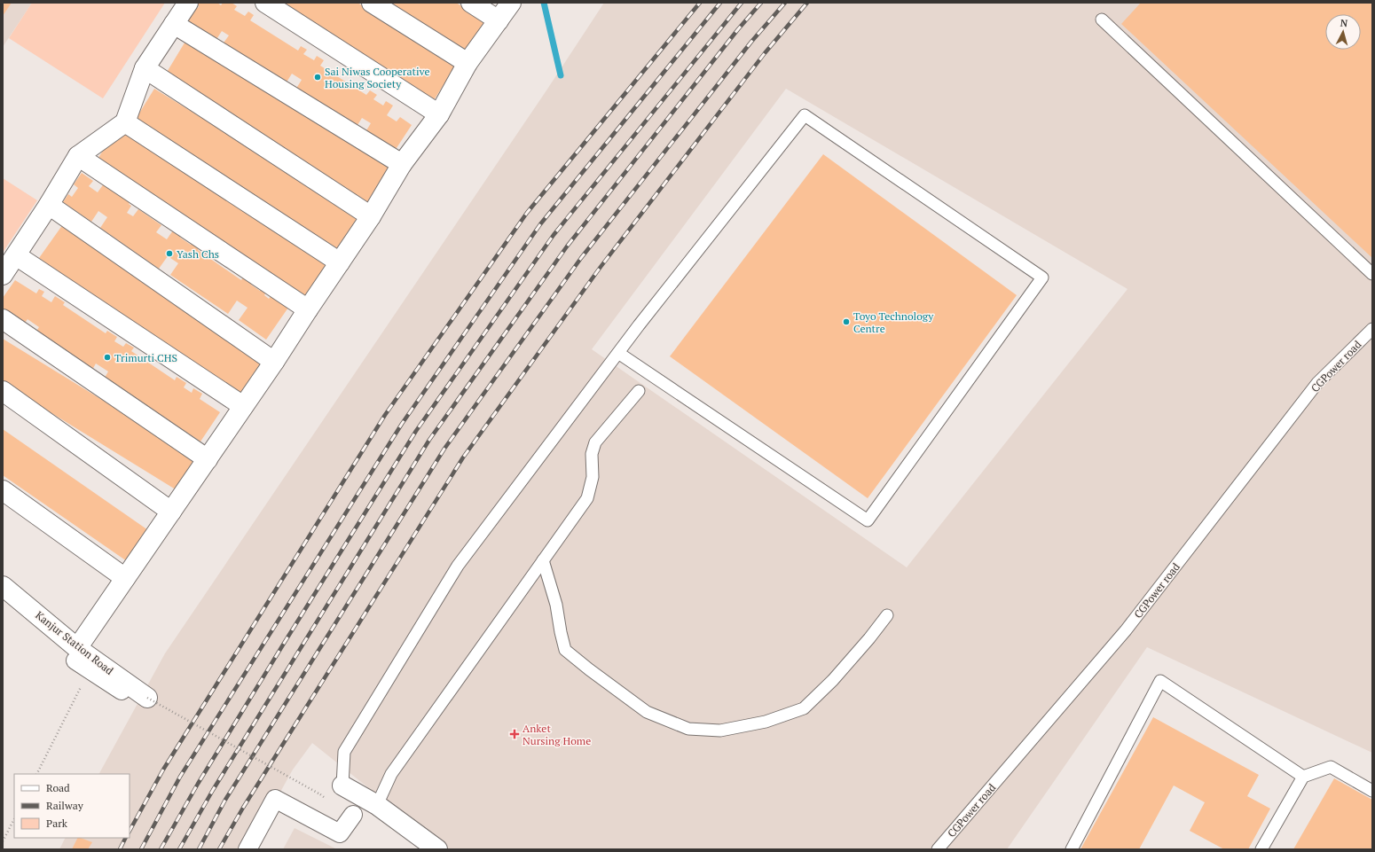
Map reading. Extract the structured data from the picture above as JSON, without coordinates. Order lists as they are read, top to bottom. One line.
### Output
{"streets":{"street":["Kanjur Station Road"],"lane":["CGPower road"]},"places":{"other":["Sai Niwas Cooperative Housing Society","Yash Chs","Toyo Technology Centre","Trimurti CHS"],"health":["Anket Nursing Home"]},"legend":["Road","Railway","Park"],"north":"top"}
